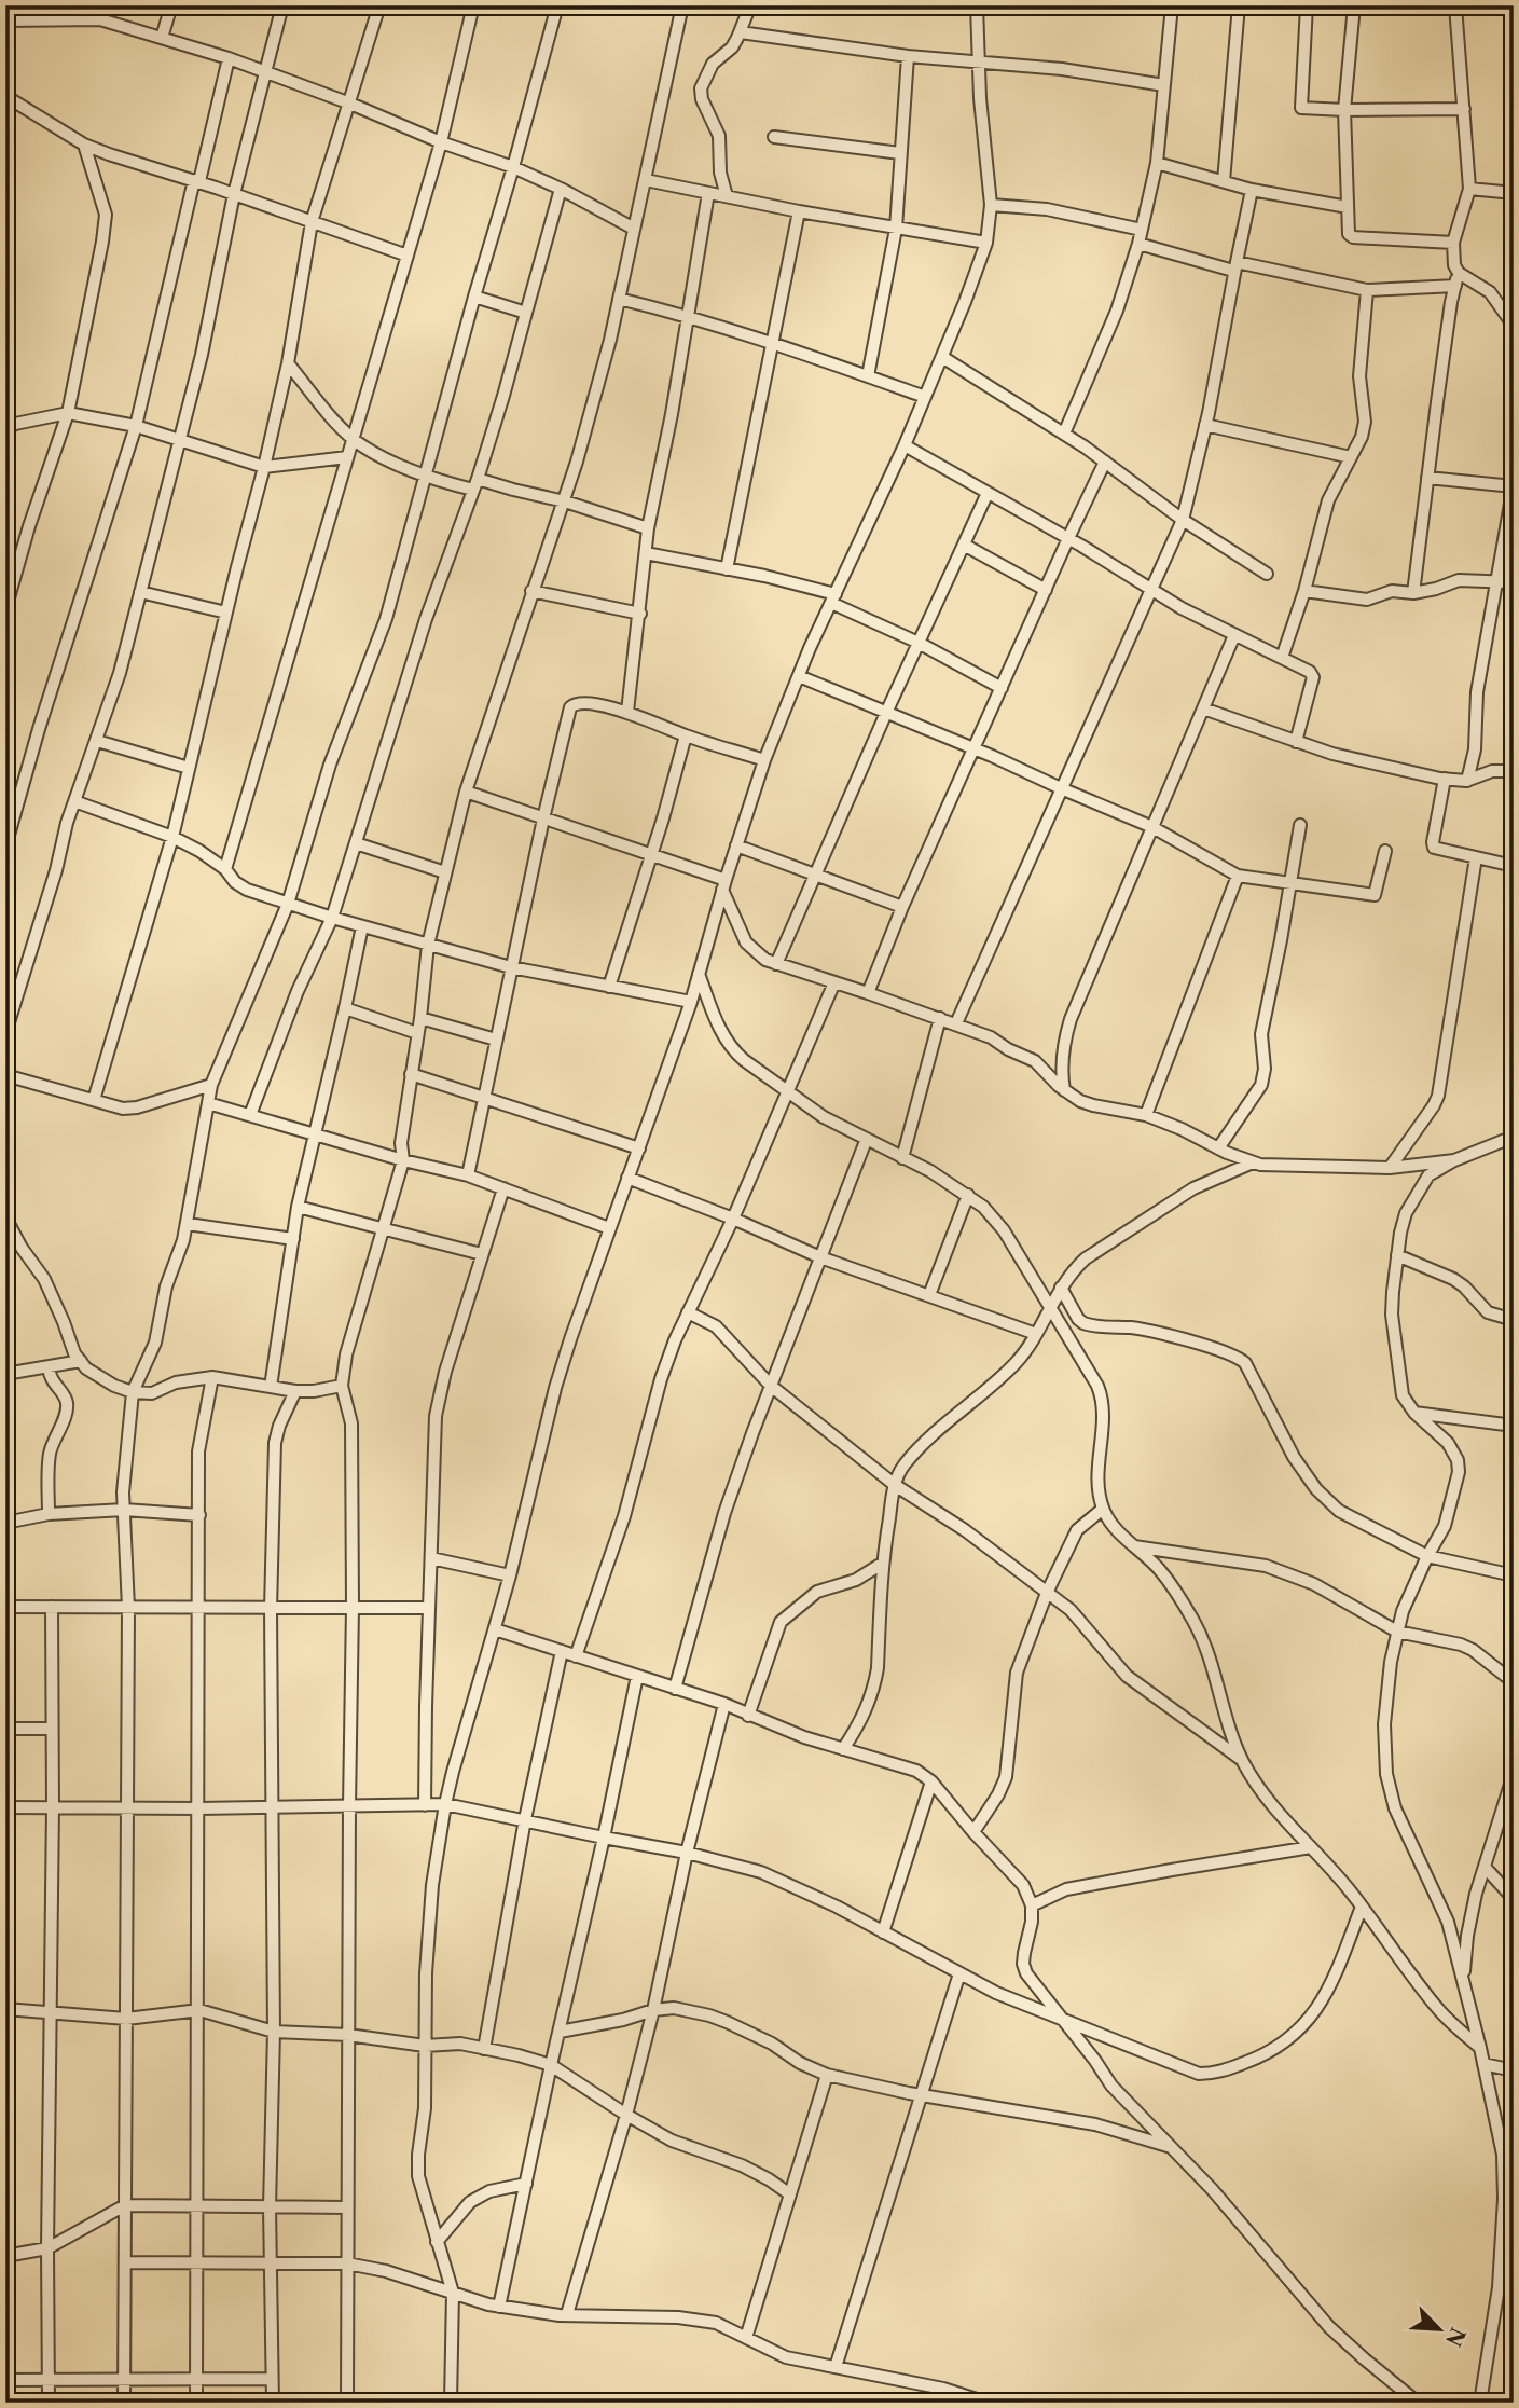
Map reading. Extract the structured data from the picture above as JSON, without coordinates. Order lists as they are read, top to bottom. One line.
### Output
{"north":"bottom right"}
